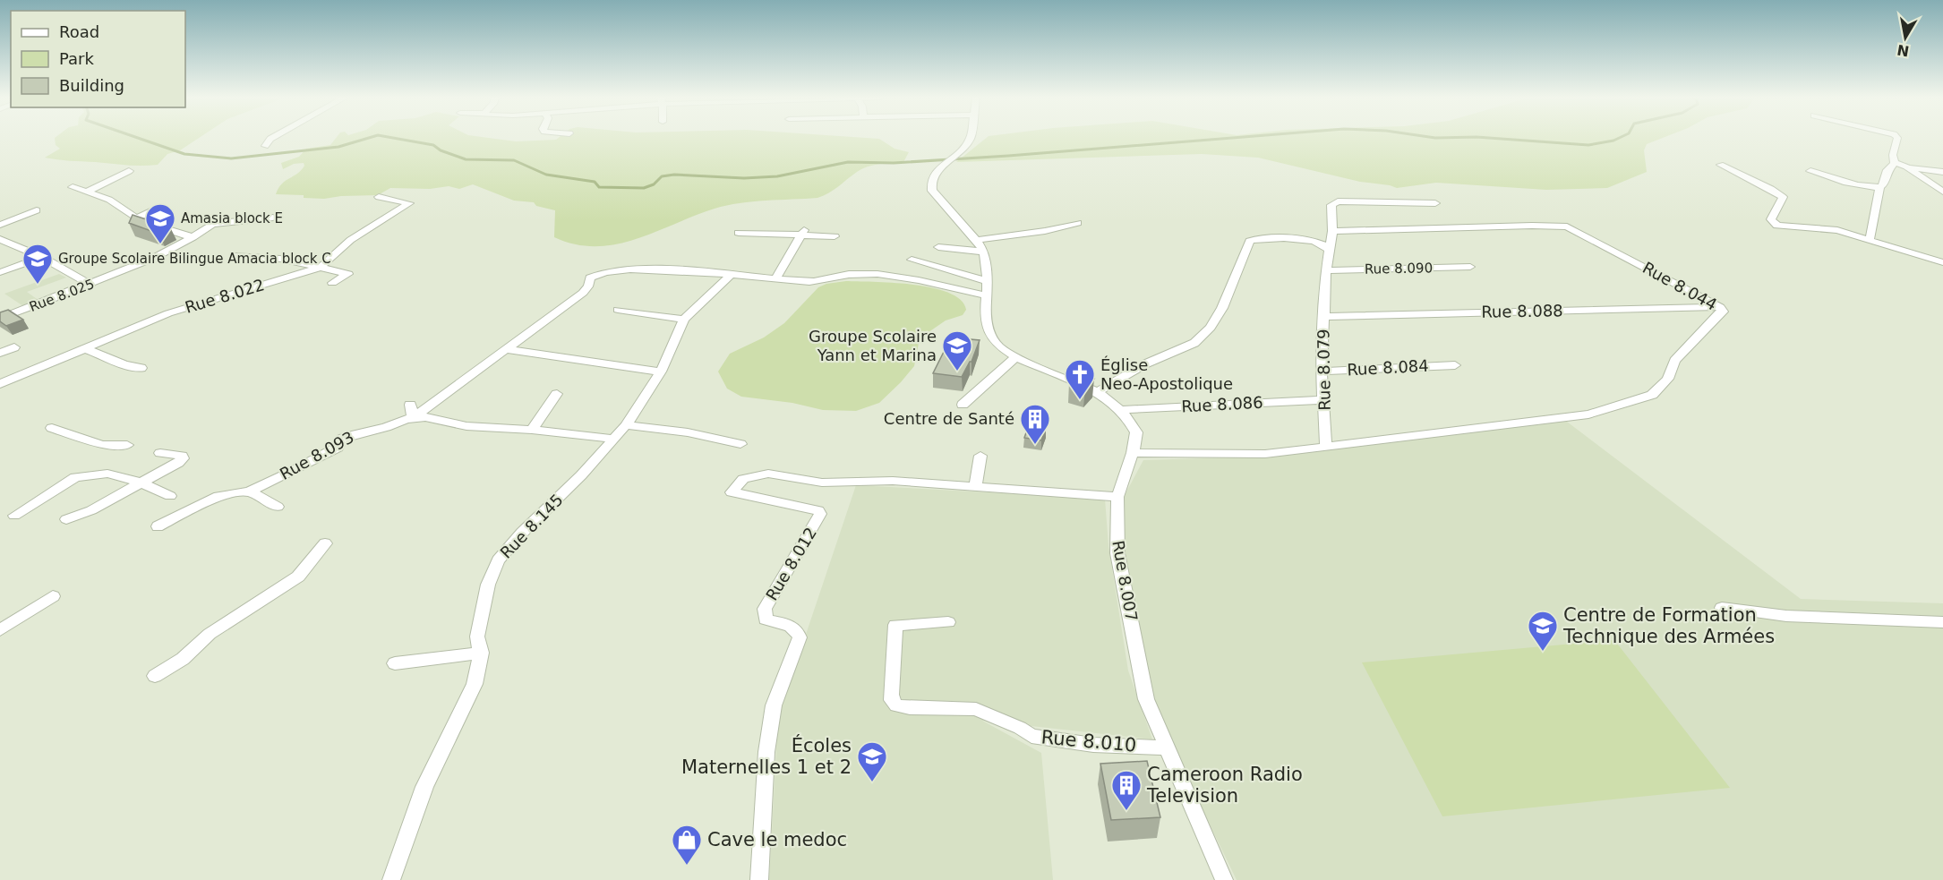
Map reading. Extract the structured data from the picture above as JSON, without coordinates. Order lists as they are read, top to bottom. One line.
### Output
{"streets":{"street":["Rue 8.090","Rue 8.044","Rue 8.025","Rue 8.022","Rue 8.088","Rue 8.084","Rue 8.079","Rue 8.086","Rue 8.093","Rue 8.145","Rue 8.012","Rue 8.007","Rue 8.010"]},"crossings":[["Rue 8.090","Rue 8.079"],["Rue 8.044","Rue 8.088"],["Rue 8.044","Rue 8.079"],["Rue 8.088","Rue 8.079"],["Rue 8.084","Rue 8.079"],["Rue 8.079","Rue 8.086"],["Rue 8.086","Rue 8.007"],["Rue 8.093","Rue 8.145"],["Rue 8.012","Rue 8.007"],["Rue 8.007","Rue 8.010"]],"places":{"school or university":["Amasia block E","Groupe Scolaire Bilingue Amacia block C","Groupe Scolaire Yann et Marina","Centre de Formation Technique des Armées","Écoles Maternelles 1 et 2"],"church":["Église Neo-Apostolique"],"building":["Centre de Santé","Cameroon Radio Television"],"shop":["Cave le medoc"]},"legend":["Road","Park","Building"],"north":"bottom"}
